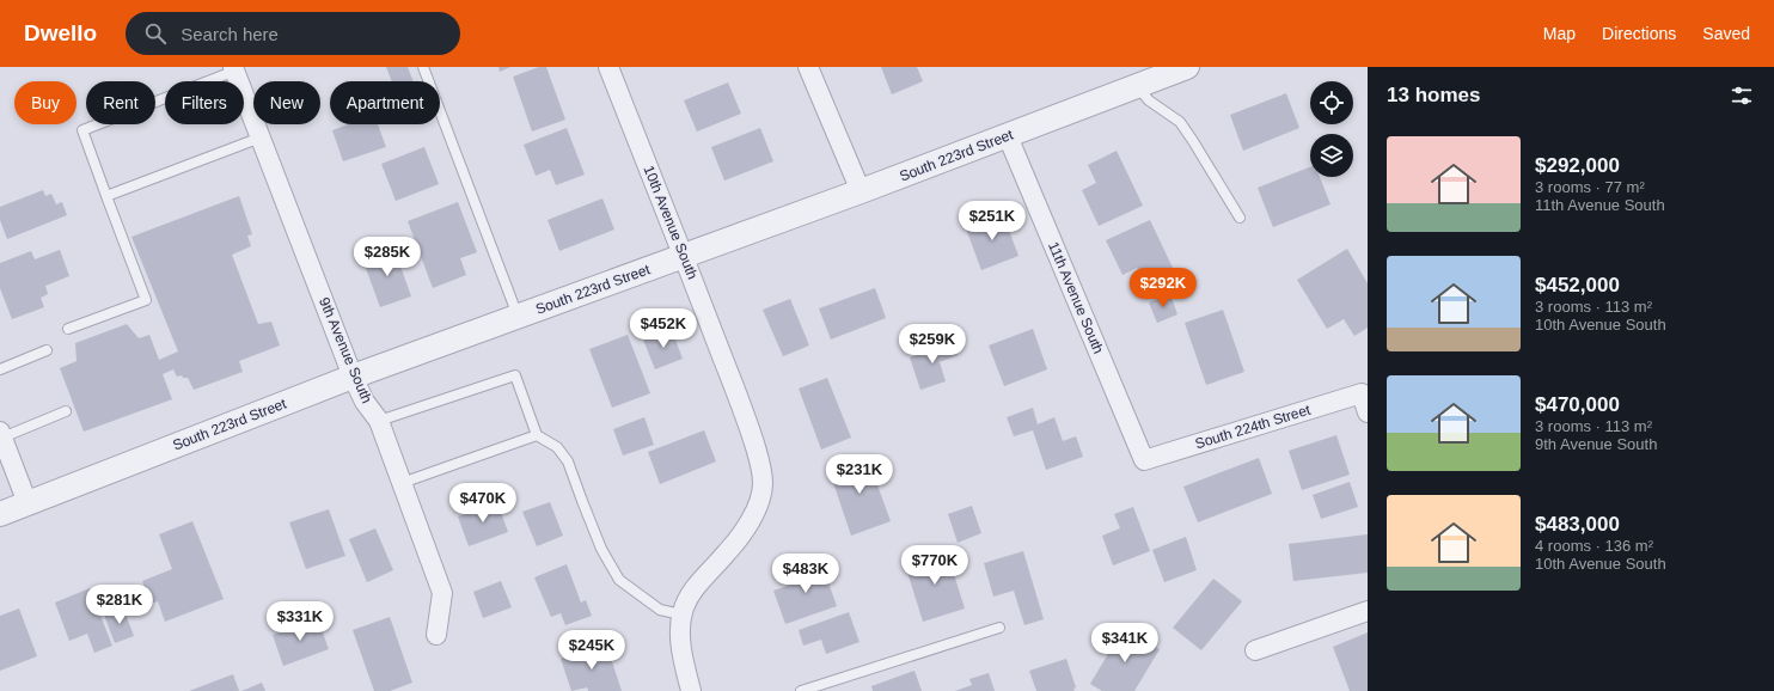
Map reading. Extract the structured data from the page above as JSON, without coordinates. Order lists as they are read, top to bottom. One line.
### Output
{"streets":{"street":["South 223rd Street","10th Avenue South","11th Avenue South","9th Avenue South","South 224th Street"]},"crossings":[["South 223rd Street","10th Avenue South"],["South 223rd Street","11th Avenue South"],["South 223rd Street","9th Avenue South"],["11th Avenue South","South 224th Street"]],"page":{"header":"Dwello","search":"Search here","nav":["Map","Directions","Saved"],"heading":"13 homes","chip":["Buy","Rent","Filters","New","Apartment"],"list":[{"name":"$292,000","note":"3 rooms · 77 m² · 11th Avenue South"},{"name":"$452,000","note":"3 rooms · 113 m² · 10th Avenue South"},{"name":"$470,000","note":"3 rooms · 113 m² · 9th Avenue South"},{"name":"$483,000","note":"4 rooms · 136 m² · 10th Avenue South"}],"price":["$251K","$285K","$292K","$452K","$259K","$231K","$470K","$770K","$483K","$281K","$331K","$341K","$245K"]}}
